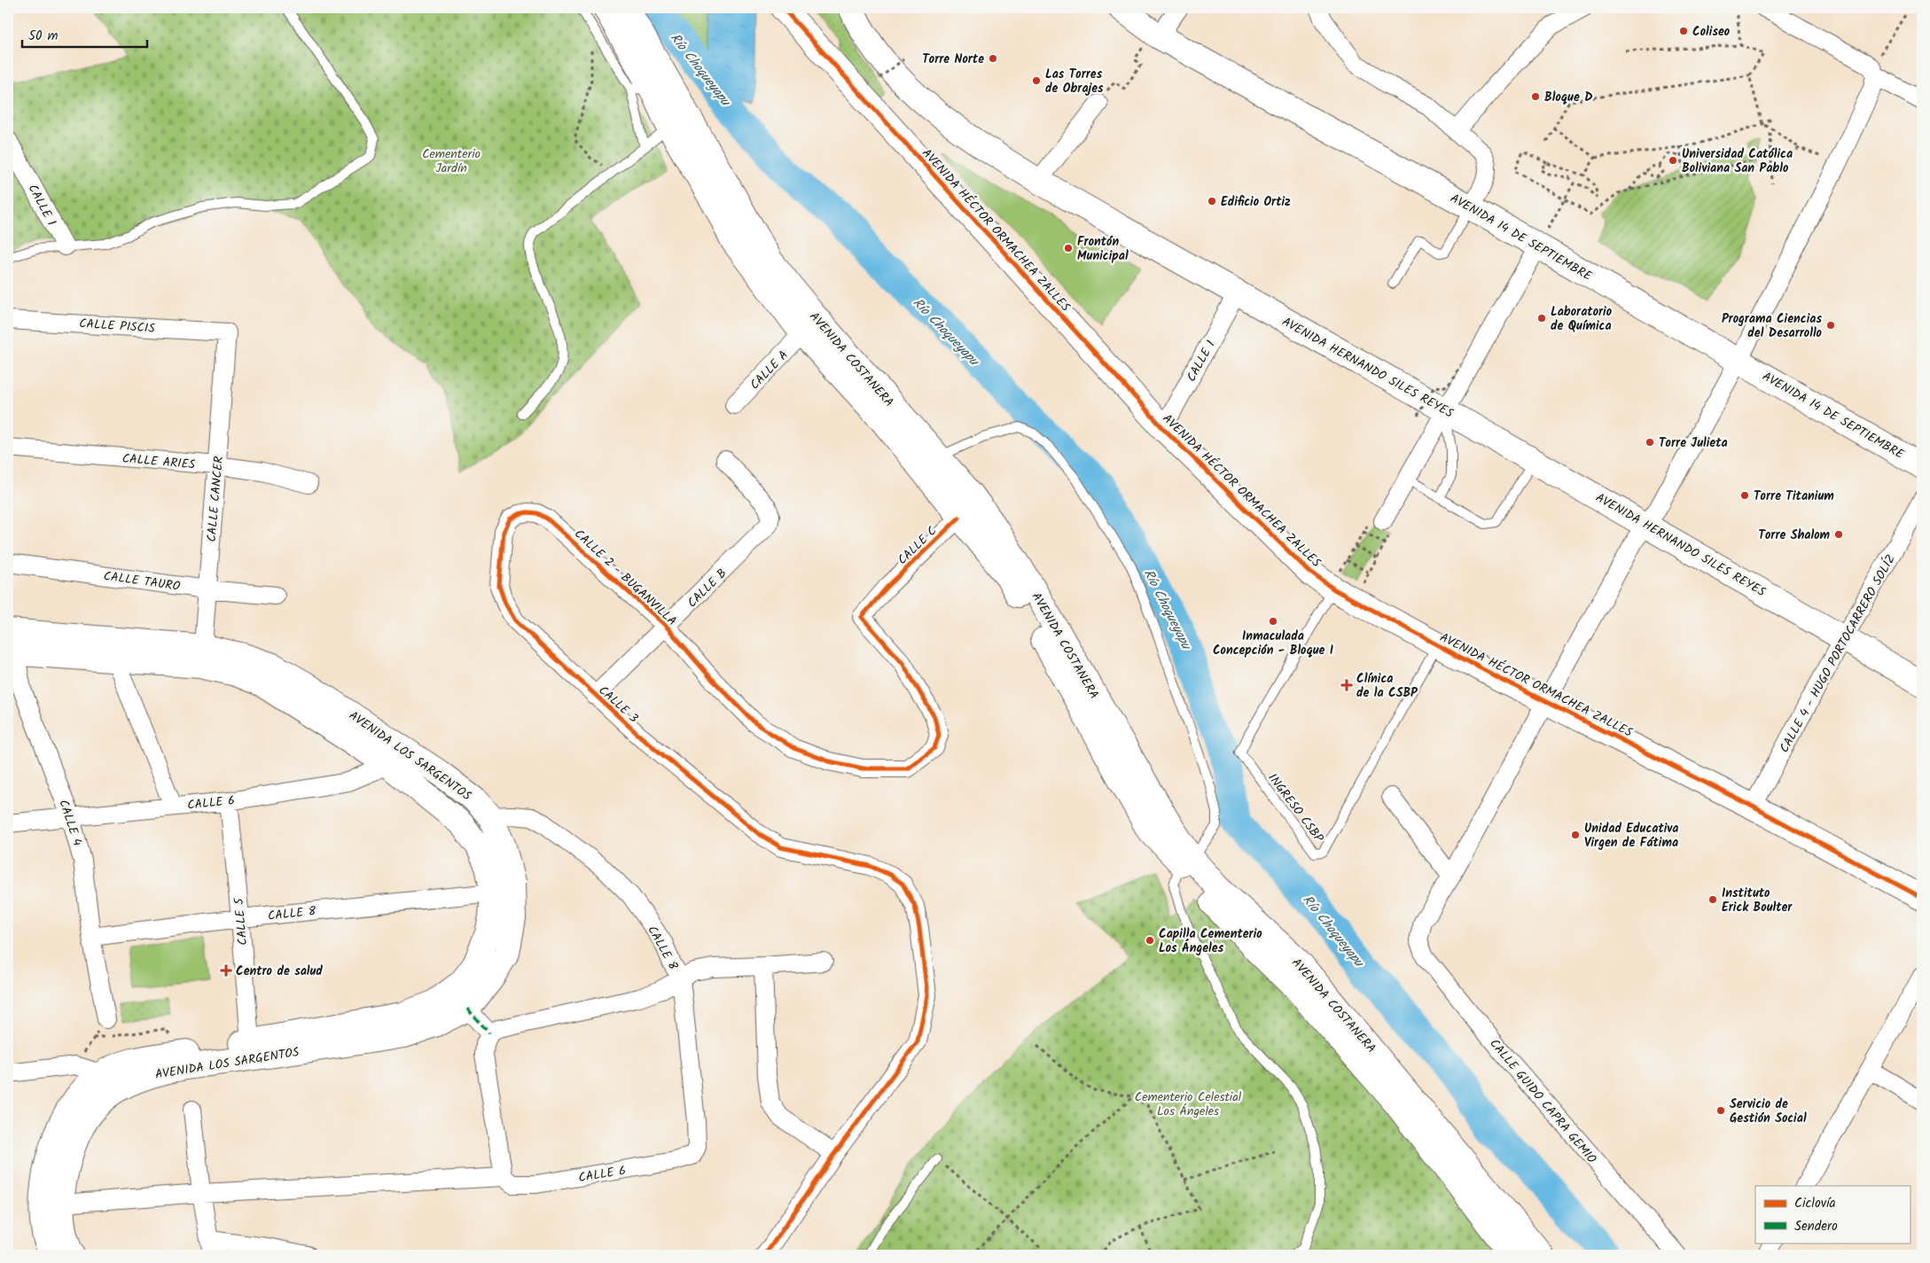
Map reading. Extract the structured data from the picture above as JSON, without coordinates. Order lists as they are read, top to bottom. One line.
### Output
{"streets":{"main road":["AVENIDA HÉCTOR ORMACHEA ZALLES","AVENIDA 14 DE SEPTIEMBRE","AVENIDA COSTANERA","AVENIDA HERNANDO SILES REYES","AVENIDA LOS SARGENTOS"],"street":["CALLE 1","CALLE PISCIS","CALLE A","CALLE ARIES","CALLE CANCER","CALLE C","CALLE 2 - BUGANVILLA","CALLE TAURO","CALLE B","CALLE 4 - HUGO PORTOCARRERO SOLÍZ","CALLE 3","CALLE 6","CALLE 4","CALLE 8","CALLE 5","CALLE GUIDO CAPRA GEMIO"],"lane":["INGRESO CSBP"]},"crossings":[["CALLE 1","AVENIDA HÉCTOR ORMACHEA ZALLES"],["CALLE 1","AVENIDA HERNANDO SILES REYES"],["AVENIDA HÉCTOR ORMACHEA ZALLES","CALLE 4 - HUGO PORTOCARRERO SOLÍZ"],["AVENIDA HÉCTOR ORMACHEA ZALLES","INGRESO CSBP"],["CALLE PISCIS","CALLE CANCER"],["AVENIDA COSTANERA","CALLE A"],["AVENIDA COSTANERA","CALLE C"],["AVENIDA HERNANDO SILES REYES","CALLE 4 - HUGO PORTOCARRERO SOLÍZ"],["CALLE ARIES","CALLE CANCER"],["CALLE CANCER","CALLE TAURO"],["CALLE CANCER","AVENIDA LOS SARGENTOS"],["CALLE C","CALLE 2 - BUGANVILLA"],["CALLE 2 - BUGANVILLA","CALLE B"],["CALLE 2 - BUGANVILLA","CALLE 3"],["CALLE B","CALLE 3"],["AVENIDA LOS SARGENTOS","CALLE 6"],["AVENIDA LOS SARGENTOS","CALLE 4"],["AVENIDA LOS SARGENTOS","CALLE 8"],["AVENIDA LOS SARGENTOS","CALLE 5"],["CALLE 6","CALLE 4"],["CALLE 6","CALLE 8"],["CALLE 6","CALLE 5"],["CALLE 4","CALLE 8"],["CALLE 8","CALLE 5"]],"water":["Río Choqueyapu"],"parks":["Cementerio Jardín","Cementerio Celestial Los Ángeles"],"places":{"other":["Coliseo","Torre Norte","Las Torres de Obrajes","Bloque D","Universidad Católica Boliviana San Pablo","Edificio Ortiz","Frontón Municipal","Laboratorio de Química","Programa Ciencias del Desarrollo","Torre Julieta","Torre Titanium","Torre Shalom","Inmaculada Concepción - Bloque I","Unidad Educativa Virgen de Fátima","Instituto Erick Boulter","Capilla Cementerio Los Ángeles","Servicio de Gestión Social"],"health":["Clínica de la CSBP","Centro de salud"]},"legend":["Ciclovía","Sendero"],"scale_bar":"50 m"}
